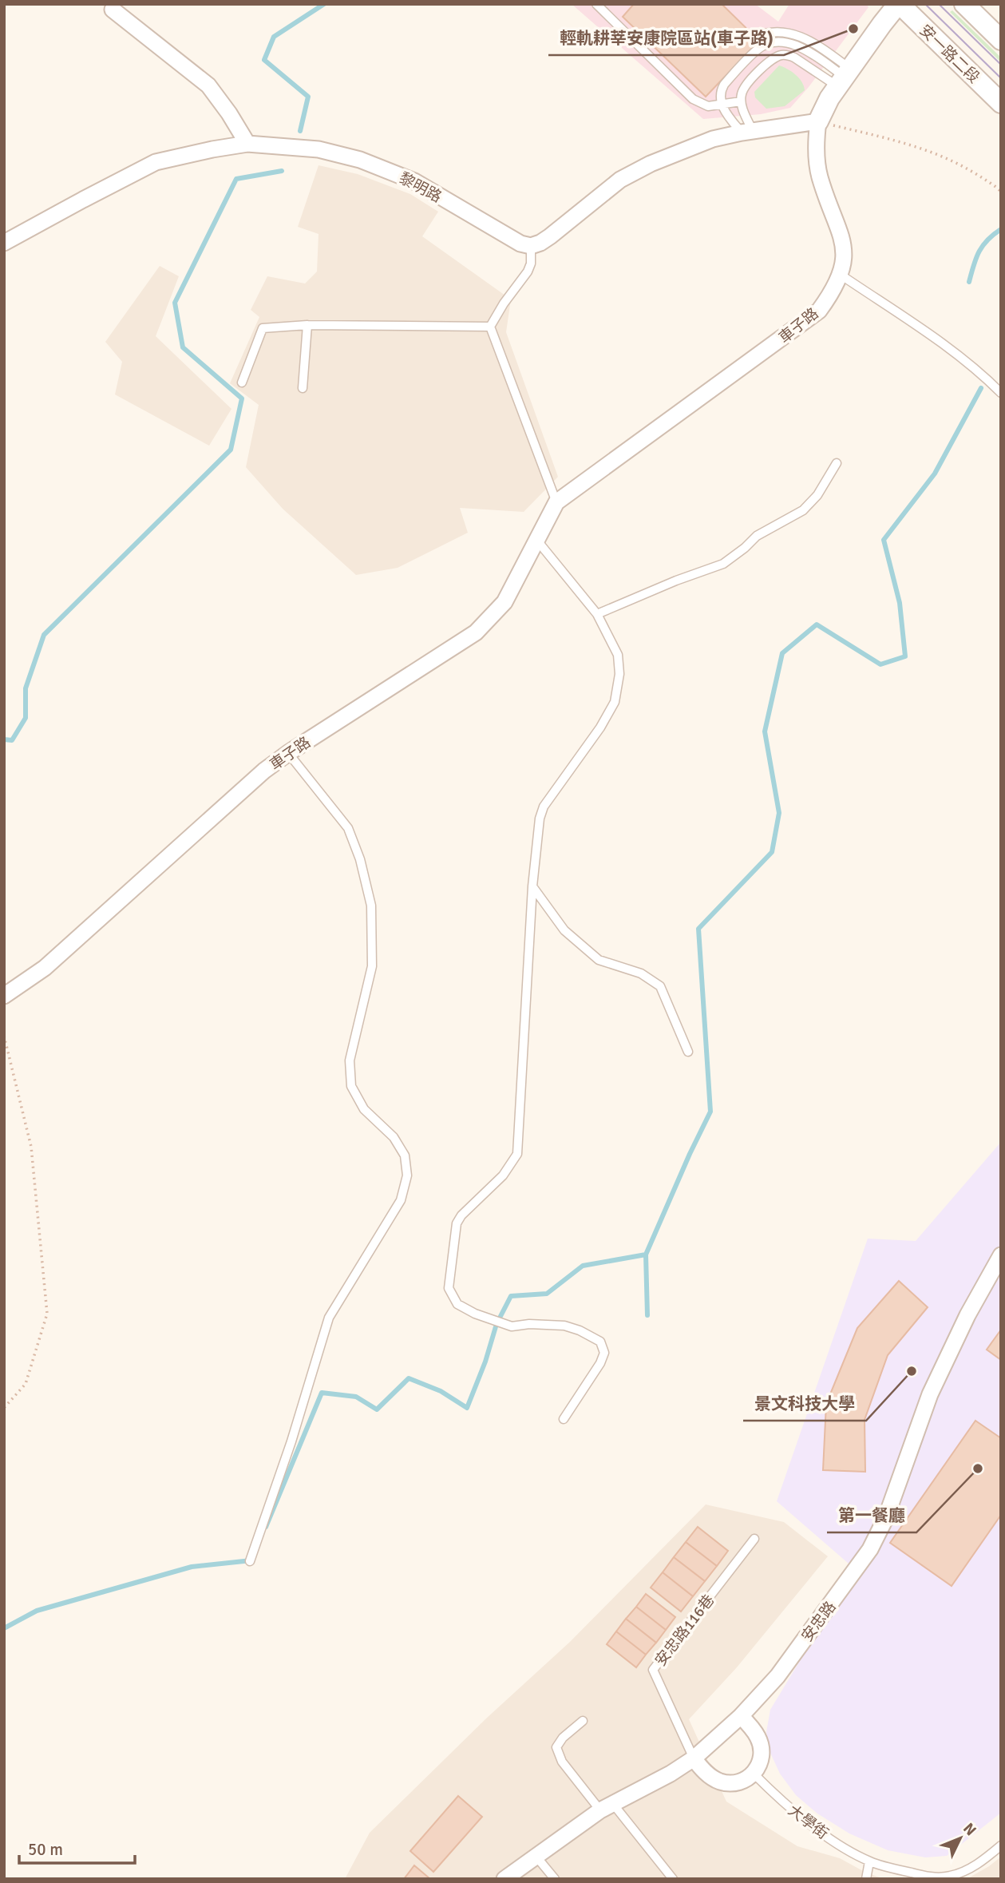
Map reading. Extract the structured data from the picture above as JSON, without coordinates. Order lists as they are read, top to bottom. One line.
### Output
{"streets":{"street":["安一路二段","黎明路","車子路","安忠路"],"lane":["安忠路116巷","大學街"]},"crossings":[["安一路二段","車子路"],["安忠路","安忠路116巷"]],"places":["輕軌耕莘安康院區站(車子路)","景文科技大學","第一餐廳"],"scale_bar":"50 m","north":"top right"}
